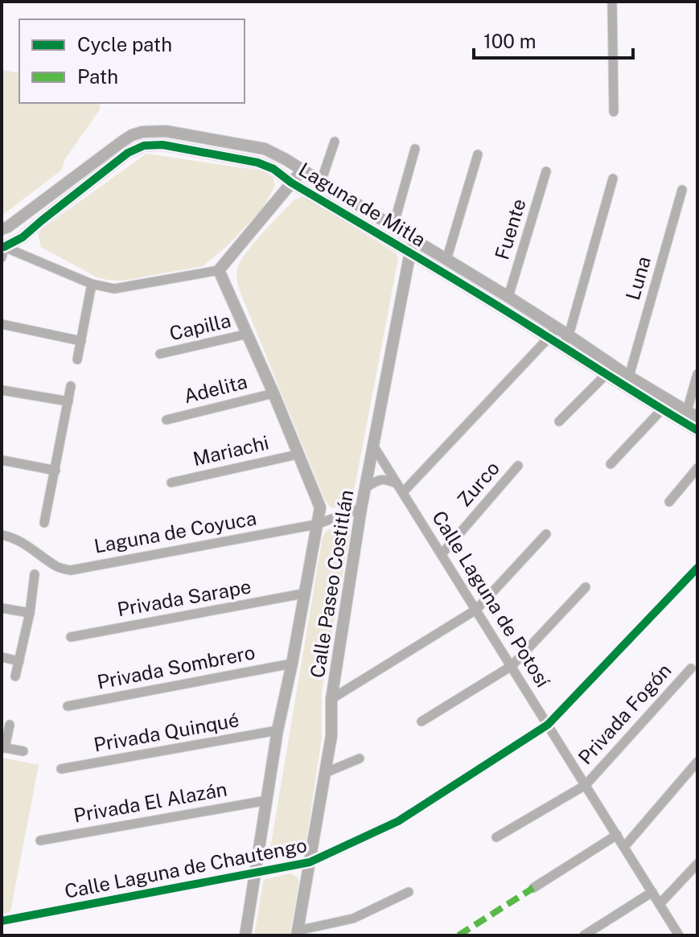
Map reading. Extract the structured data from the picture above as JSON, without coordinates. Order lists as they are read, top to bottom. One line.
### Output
{"streets":{"street":["Laguna de Mitla","Fuente","Luna","Capilla","Adelita","Mariachi","Zurco","Laguna de Coyuca","Calle Paseo Costitlán","Privada Sarape","Calle Laguna de Potosí","Privada Sombrero","Privada Fogón","Privada Quinqué","Privada El Alazán","Calle Laguna de Chautengo"]},"crossings":[["Laguna de Mitla","Fuente"],["Laguna de Mitla","Luna"],["Laguna de Mitla","Calle Paseo Costitlán"],["Capilla","Calle Paseo Costitlán"],["Adelita","Calle Paseo Costitlán"],["Mariachi","Calle Paseo Costitlán"],["Zurco","Calle Laguna de Potosí"],["Laguna de Coyuca","Calle Paseo Costitlán"],["Calle Paseo Costitlán","Privada Sarape"],["Calle Paseo Costitlán","Calle Laguna de Potosí"],["Calle Paseo Costitlán","Privada Sombrero"],["Calle Paseo Costitlán","Privada Quinqué"],["Calle Paseo Costitlán","Privada El Alazán"],["Calle Paseo Costitlán","Calle Laguna de Chautengo"],["Calle Laguna de Potosí","Privada Fogón"],["Calle Laguna de Potosí","Calle Laguna de Chautengo"]],"legend":["Cycle path","Path"],"scale_bar":"100 m"}
